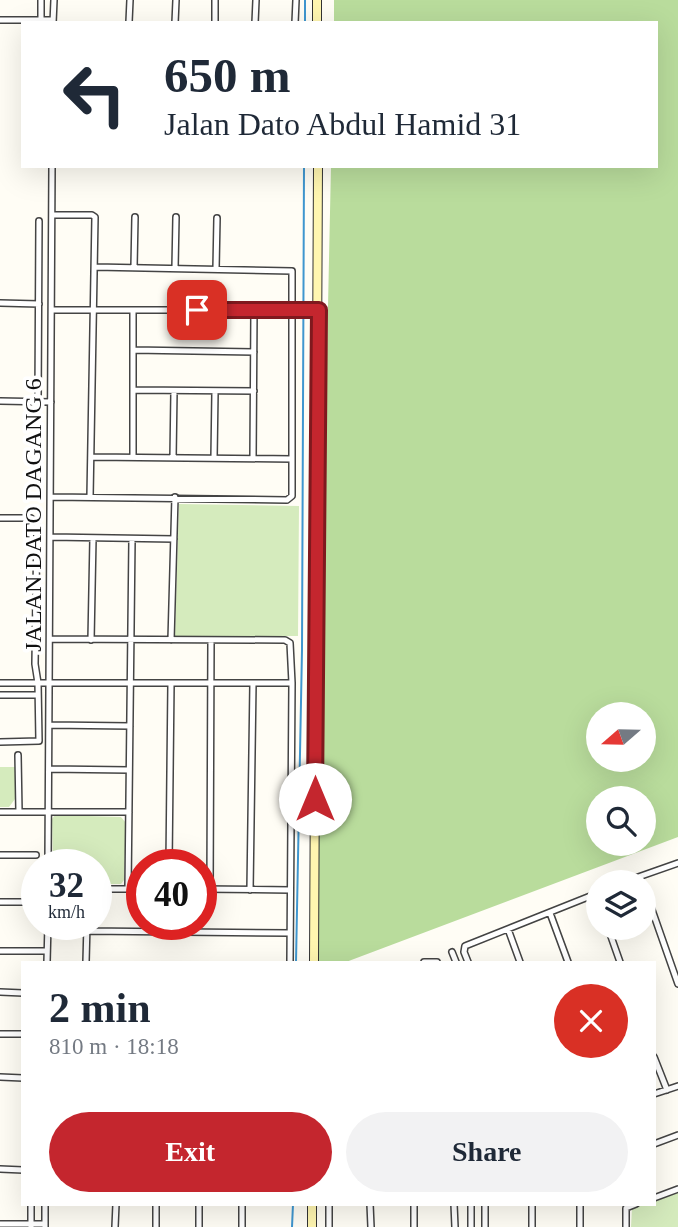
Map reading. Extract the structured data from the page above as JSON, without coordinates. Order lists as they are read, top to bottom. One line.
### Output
{"streets":{"street":["JALAN DATO DAGANG 6"]},"north":"left","page":{"turn":["650 m","Jalan Dato Abdul Hamid 31"],"speed":"32 km/h","limit":"40","heading":["2 min","810 m · 18:18"],"buttons":["Exit","Share"]}}
